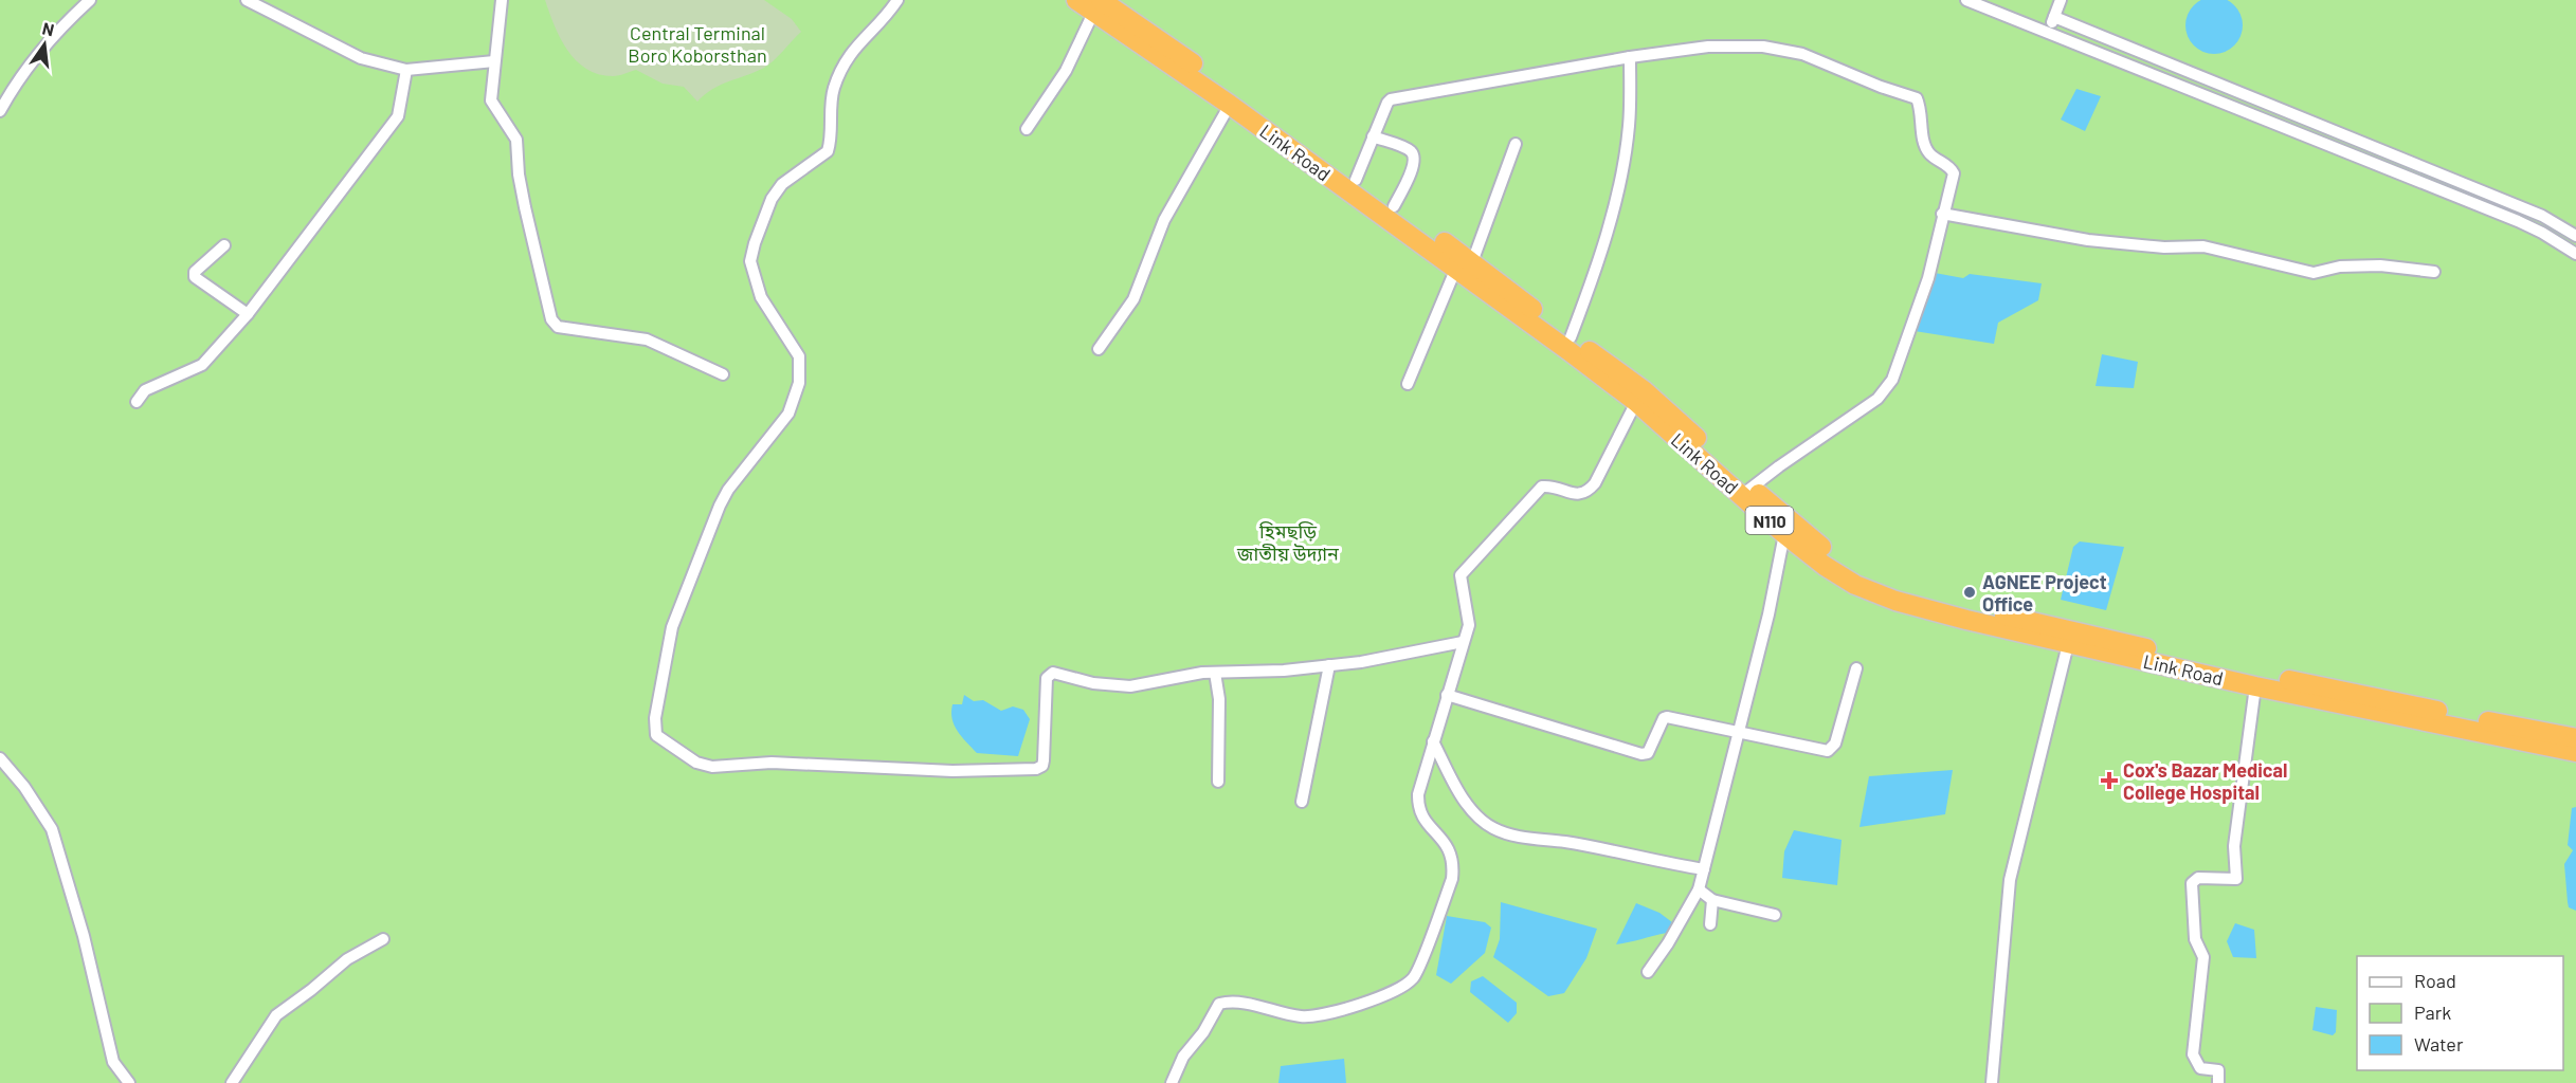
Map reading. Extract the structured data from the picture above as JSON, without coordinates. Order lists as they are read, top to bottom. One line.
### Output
{"streets":{"highway":["Link Road","N110"]},"parks":["Central Terminal Boro Koborsthan","হিমছড়ি জাতীয় উদ্যান"],"places":{"other":["AGNEE Project Office"],"health":["Cox's Bazar Medical College Hospital"]},"legend":["Road","Park","Water"],"north":"top"}
